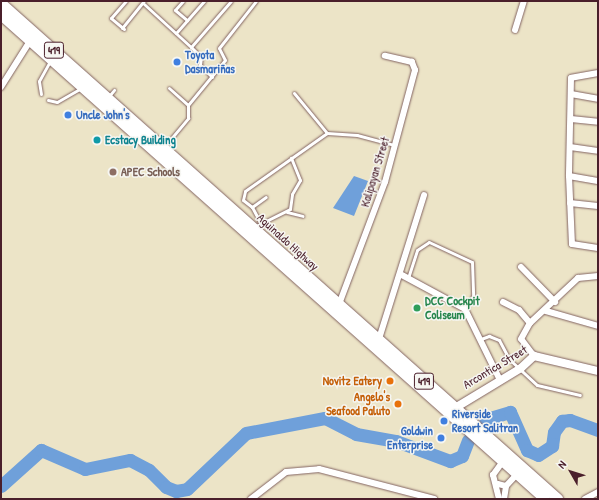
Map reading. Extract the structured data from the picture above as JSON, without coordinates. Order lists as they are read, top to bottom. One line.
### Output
{"streets":{"highway":["419","Aguinaldo Highway"],"street":["Kalipayan Street","Arcontica Street"]},"crossings":[["Kalipayan Street","Aguinaldo Highway"],["Aguinaldo Highway","Arcontica Street"]],"places":["Toyota Dasmariñas","Uncle John's","Ecstacy Building","APEC Schools","DCC Cockpit Coliseum","Novitz Eatery","Angelo's Seafood Paluto","Riverside Resort Salitran","Goldwin Enterprise"],"north":"top left"}
